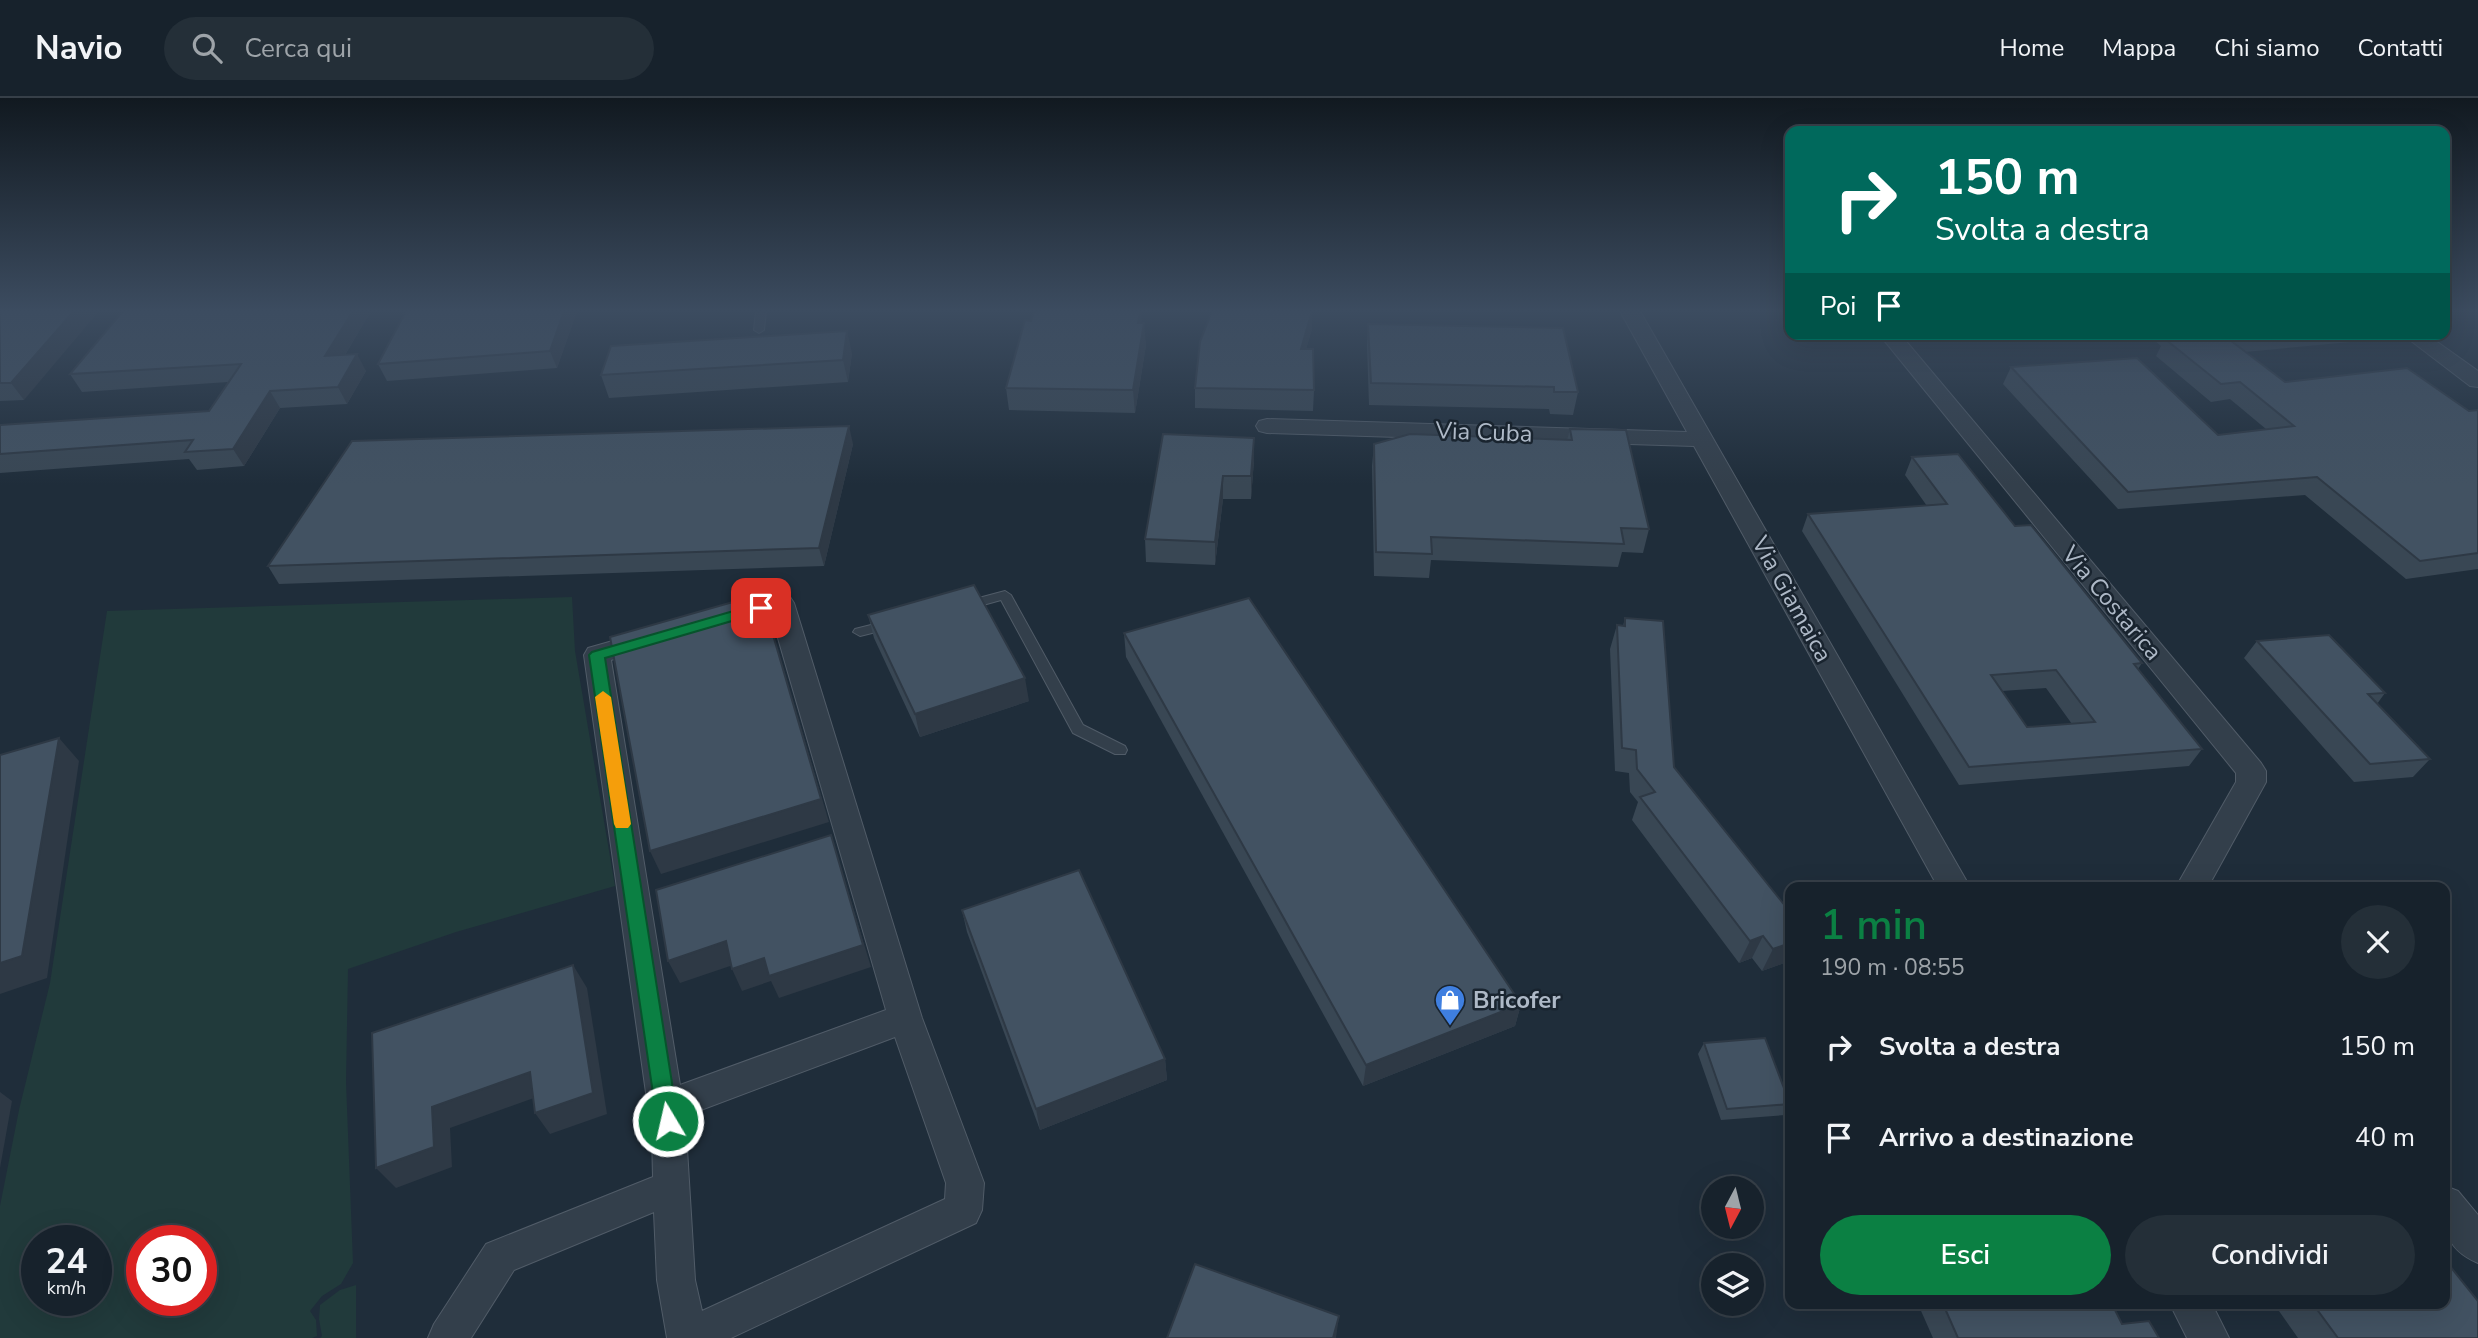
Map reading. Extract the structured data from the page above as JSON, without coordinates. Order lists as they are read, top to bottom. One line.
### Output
{"streets":{"street":["Via Cuba","Via Giamaica","Via Costarica"]},"crossings":[["Via Cuba","Via Giamaica"]],"places":{"shop":["Bricofer"]},"north":"bottom","page":{"header":"Navio","search":"Cerca qui","nav":["Home","Mappa","Chi siamo","Contatti"],"turn":["150 m","Svolta a destra"],"then":"Poi","heading":["1 min","190 m · 08:55"],"list":[{"name":"Svolta a destra","value":"150 m"},{"name":"Arrivo a destinazione","value":"40 m"}],"buttons":["Esci","Condividi"],"speed":"24 km/h","limit":"30"}}
